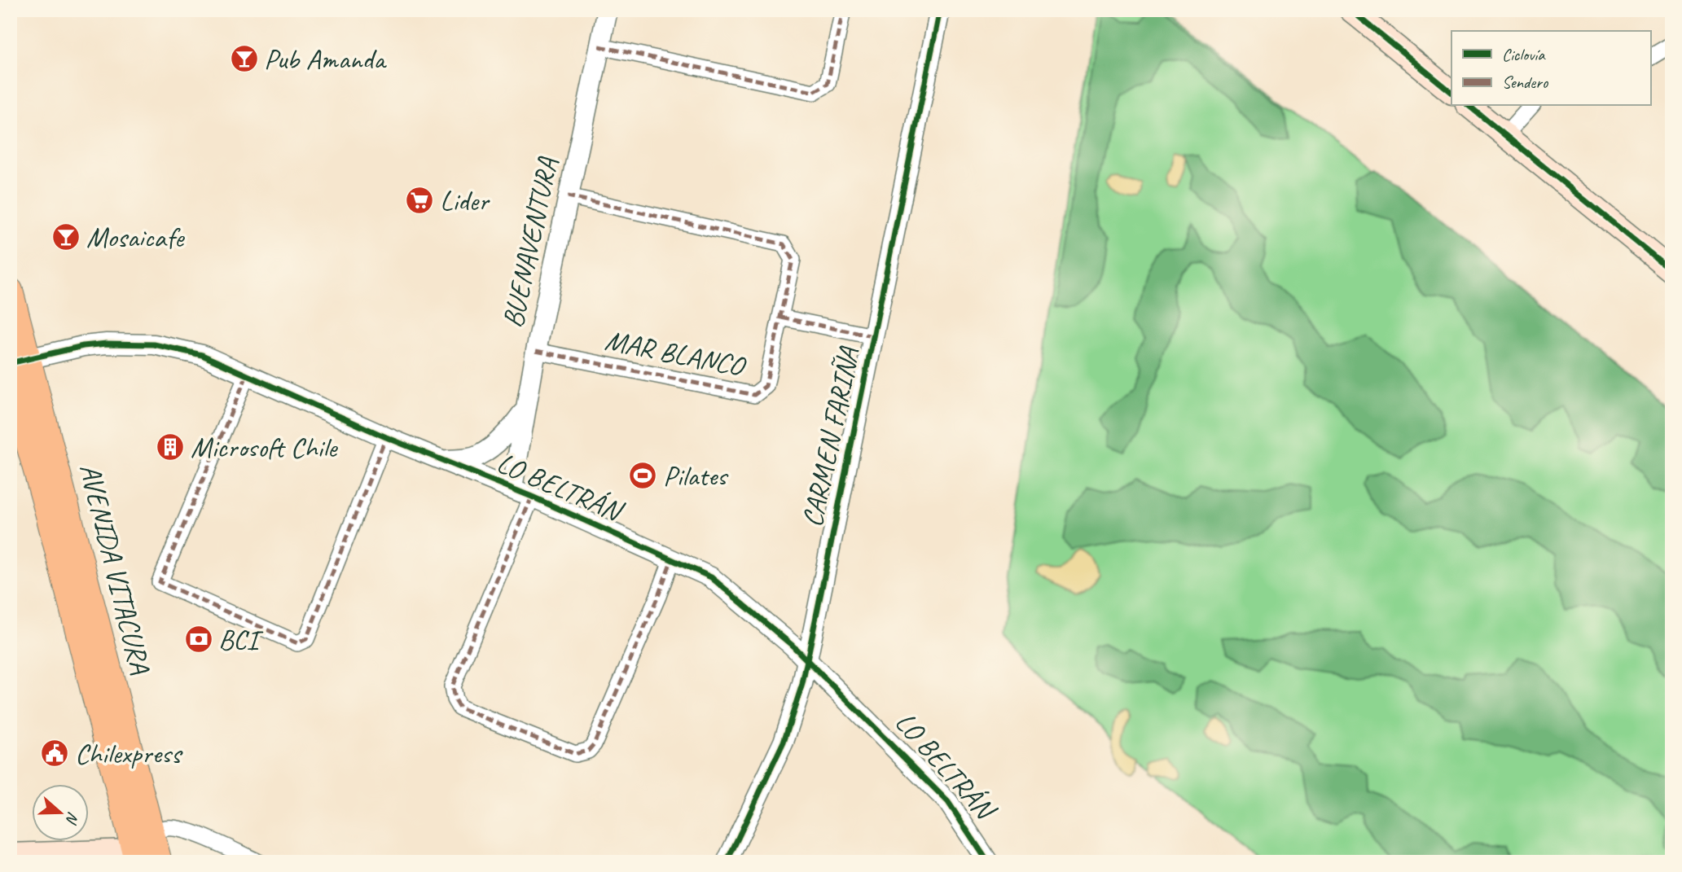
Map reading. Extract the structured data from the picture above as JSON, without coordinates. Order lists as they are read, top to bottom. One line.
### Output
{"streets":{"main road":["AVENIDA VITACURA"],"street":["BUENAVENTURA","MAR BLANCO","CARMEN FARIÑA","LO BELTRÁN"]},"crossings":[["BUENAVENTURA","MAR BLANCO"],["BUENAVENTURA","LO BELTRÁN"],["CARMEN FARIÑA","LO BELTRÁN"],["LO BELTRÁN","AVENIDA VITACURA"]],"places":{"bar":["Pub Amanda","Mosaicafe"],"supermarket":["Lider"],"building":["Microsoft Chile"],"sports":["Pilates"],"bank":["BCI"],"public building":["Chilexpress"]},"legend":["Ciclovía","Sendero"],"north":"right"}
